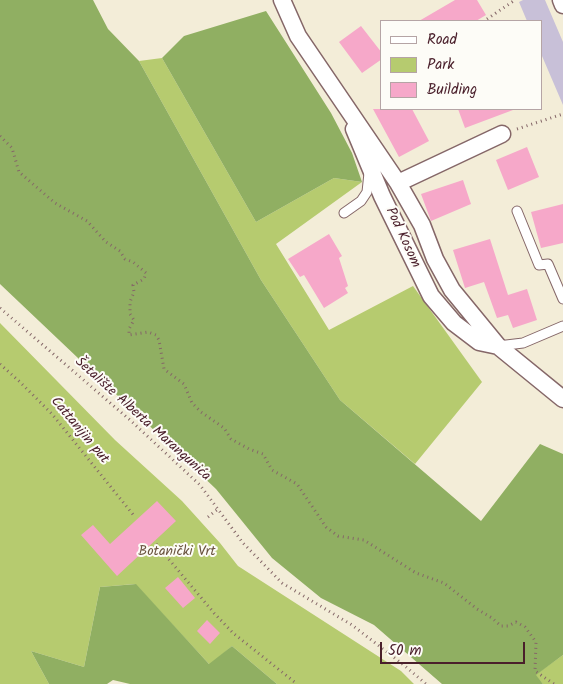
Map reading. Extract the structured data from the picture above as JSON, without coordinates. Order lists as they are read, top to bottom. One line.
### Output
{"streets":{"street":["Pod Kosom"],"path":["Šetalište Alberta Marangunića","Cattanijin put"]},"parks":["Botanički Vrt"],"legend":["Road","Park","Building"],"scale_bar":"50 m"}
